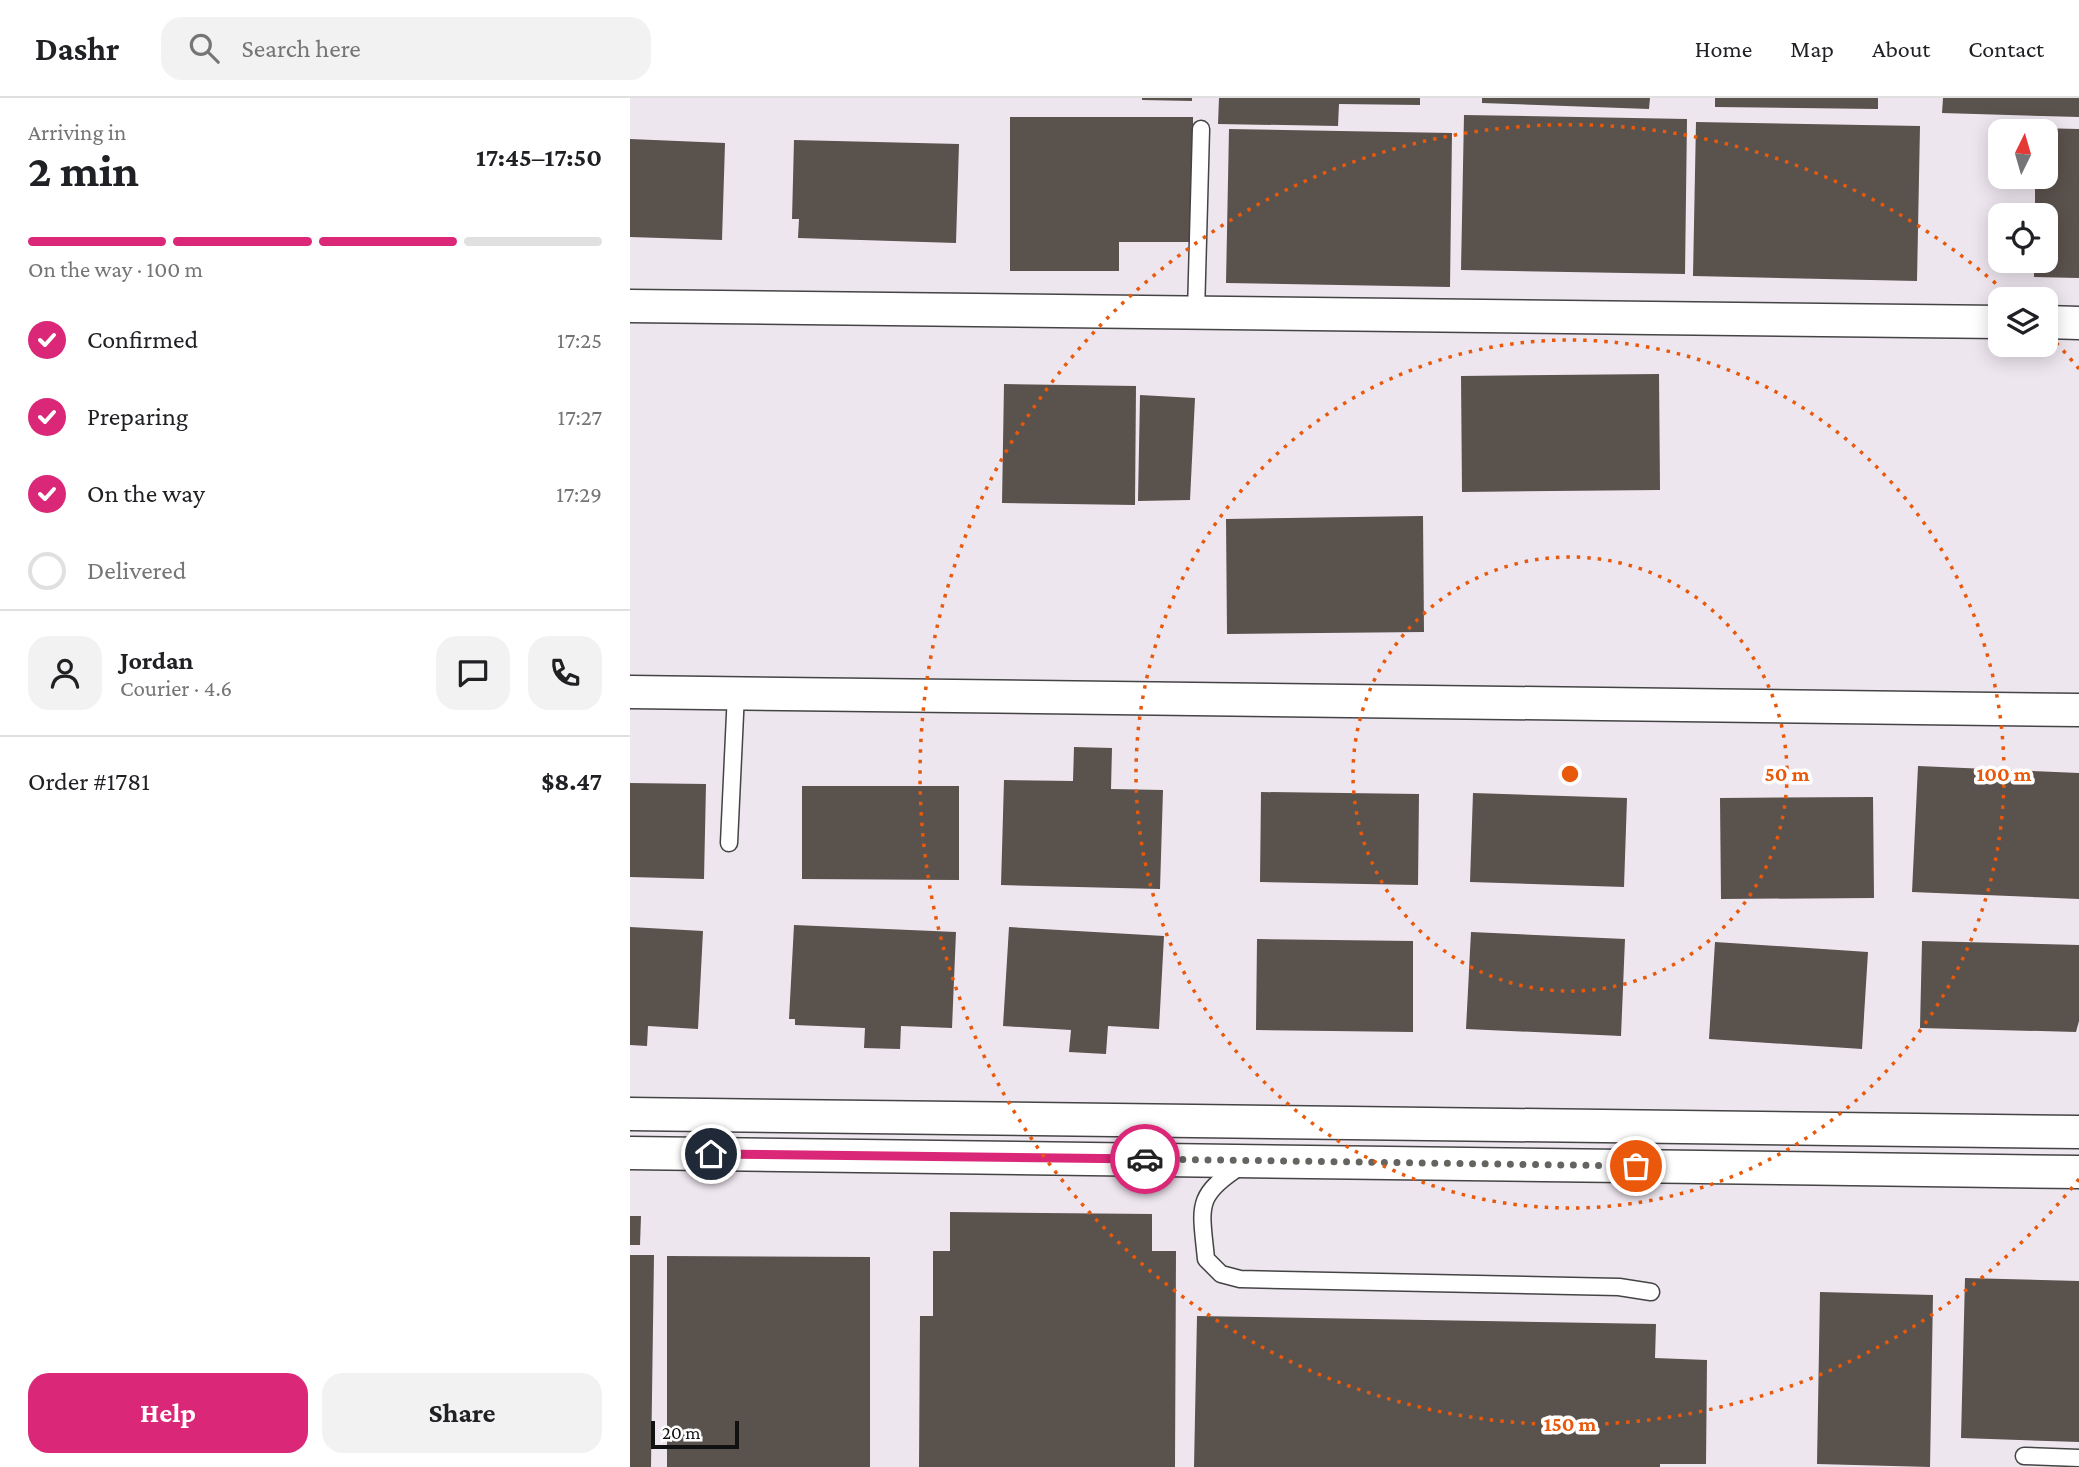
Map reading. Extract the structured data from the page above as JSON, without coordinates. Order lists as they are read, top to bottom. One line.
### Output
{"scale_bar":"20 m","north":"top","page":{"header":"Dashr","search":"Search here","nav":["Home","Map","About","Contact"],"heading":["2 min","Arriving in","17:45–17:50"],"panel":["Jordan","Courier · 4.6","Order #1781","$8.47"],"bar":"On the way · 100 m","list":[["Confirmed","17:25"],["Preparing","17:27"],["On the way","17:29"],"Delivered"],"buttons":["Help","Share"],"scale":"20 m"},"rings":["50 m","100 m","150 m"]}
